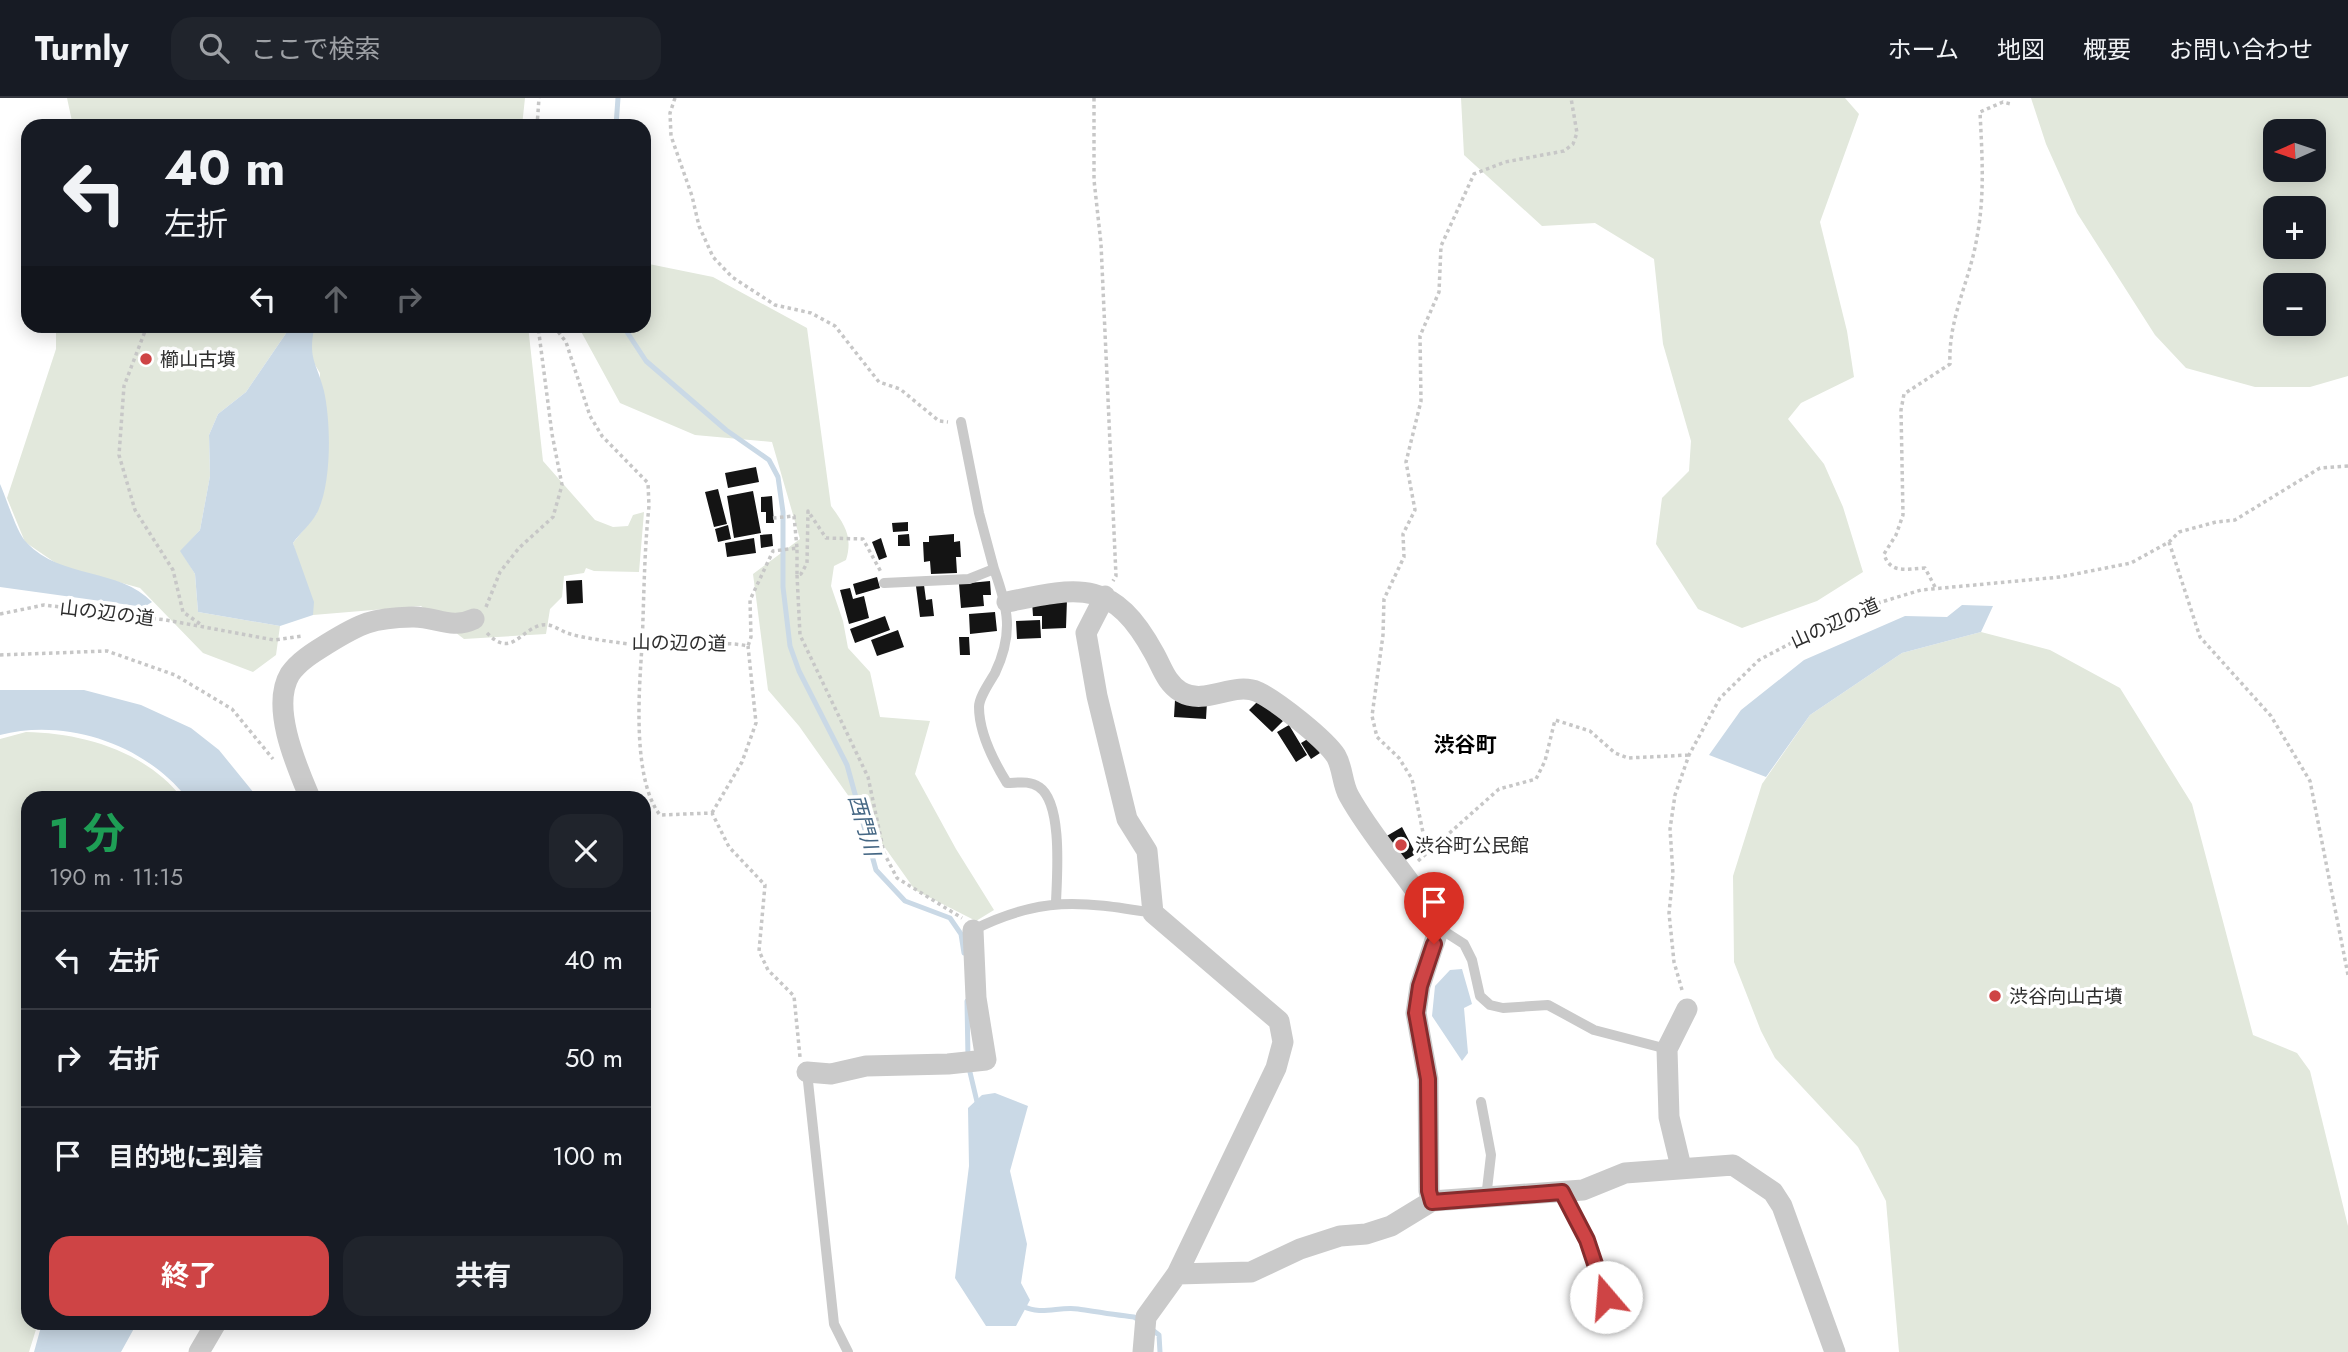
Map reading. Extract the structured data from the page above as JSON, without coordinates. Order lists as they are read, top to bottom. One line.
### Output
{"streets":{"path":["山の辺の道"]},"districts":["渋谷町"],"water":["西門川"],"places":["櫛山古墳","渋谷町公民館","渋谷向山古墳"],"north":"left","page":{"header":"Turnly","search":"ここで検索","nav":["ホーム","地図","概要","お問い合わせ"],"map_buttons":["+","−"],"turn":["40 m","左折"],"heading":["1 分","190 m · 11:15"],"list":[{"name":"左折","value":"40 m"},{"name":"右折","value":"50 m"},{"name":"目的地に到着","value":"100 m"}],"buttons":["終了","共有"]}}
